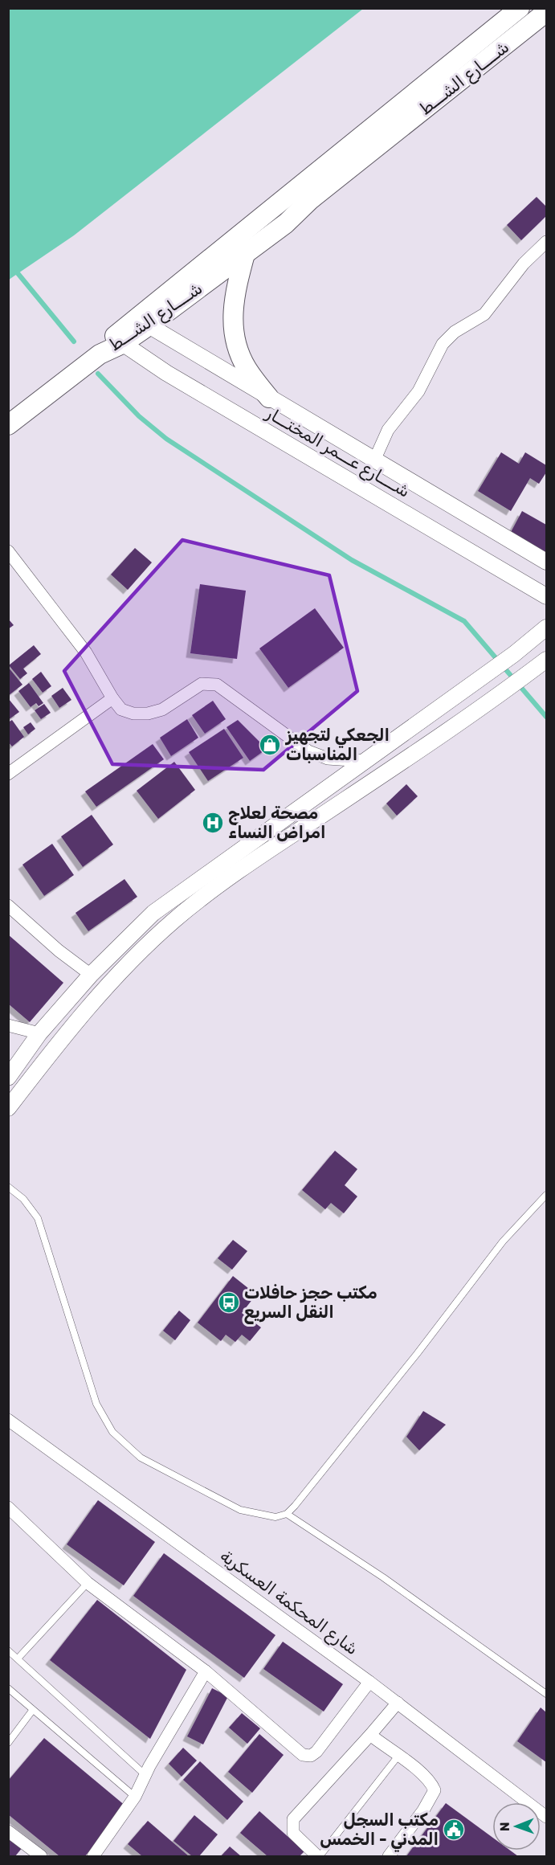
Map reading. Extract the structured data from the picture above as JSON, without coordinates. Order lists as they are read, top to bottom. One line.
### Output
{"streets":{"main road":["شــــارع الشـــط"],"street":["شــــارع عـــمر المختـــار","شارع المحكمة العسكرية"]},"crossings":[["شــــارع الشـــط","شــــارع عـــمر المختـــار"]],"places":{"shop":["الجعكي لتجهيز المناسبات"],"hospital":["مصحة لعلاج امراض النساء"],"bus stop":["مكتب حجز حافلات النقل السريع"],"public building":["مكتب السجل المدني - الخمس"]},"north":"left"}
